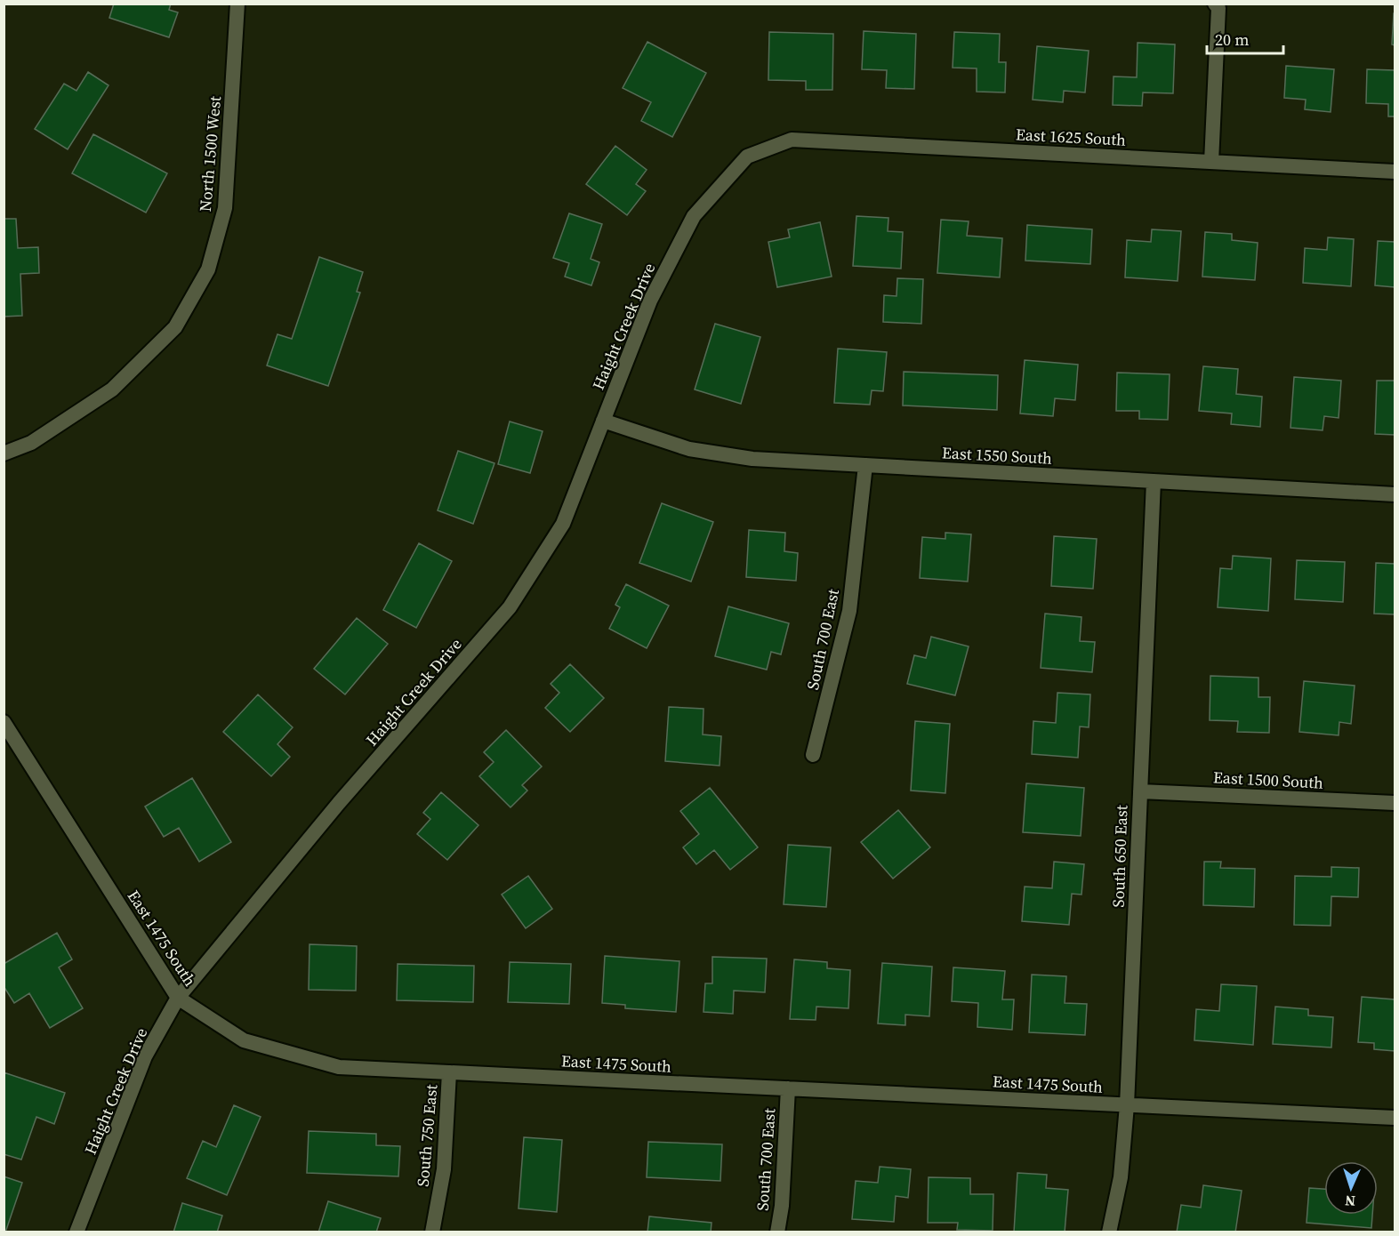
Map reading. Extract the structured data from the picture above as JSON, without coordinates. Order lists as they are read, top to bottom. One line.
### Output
{"streets":{"street":["East 1625 South","North 1500 West","Haight Creek Drive","East 1550 South","South 700 East","East 1500 South","South 650 East","East 1475 South","South 750 East"]},"crossings":[["East 1625 South","Haight Creek Drive"],["Haight Creek Drive","East 1550 South"],["Haight Creek Drive","East 1475 South"],["East 1550 South","South 700 East"],["East 1550 South","South 650 East"],["South 700 East","East 1475 South"],["East 1500 South","South 650 East"],["South 650 East","East 1475 South"],["East 1475 South","South 750 East"]],"scale_bar":"20 m","north":"bottom"}
